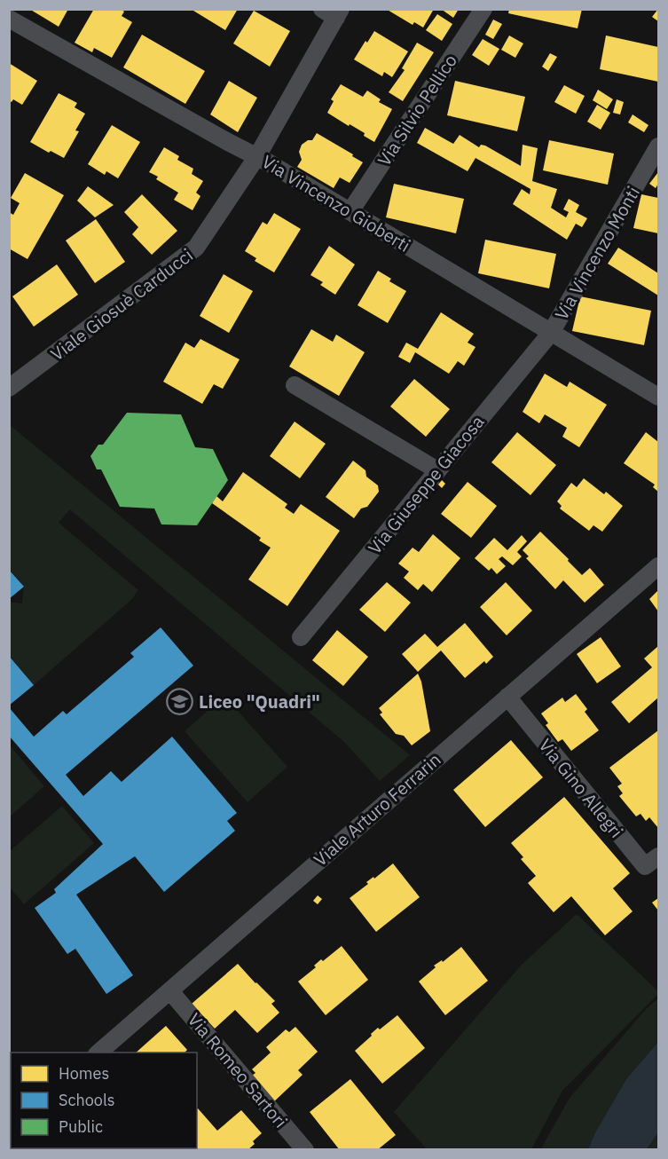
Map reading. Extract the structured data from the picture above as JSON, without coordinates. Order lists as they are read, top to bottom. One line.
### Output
{"streets":{"street":["Via Silvio Pellico","Via Vincenzo Gioberti","Via Vincenzo Monti","Viale Giosuè Carducci","Via Giuseppe Giacosa","Via Gino Allegri","Viale Arturo Ferrarin","Via Romeo Sartori"]},"crossings":[["Via Silvio Pellico","Via Vincenzo Gioberti"],["Via Vincenzo Gioberti","Via Vincenzo Monti"],["Via Vincenzo Gioberti","Viale Giosuè Carducci"],["Via Vincenzo Gioberti","Via Giuseppe Giacosa"],["Via Vincenzo Monti","Via Giuseppe Giacosa"],["Via Gino Allegri","Viale Arturo Ferrarin"],["Viale Arturo Ferrarin","Via Romeo Sartori"]],"places":{"school or university":["Liceo \"Quadri\""]},"legend":["Homes","Schools","Public"]}
